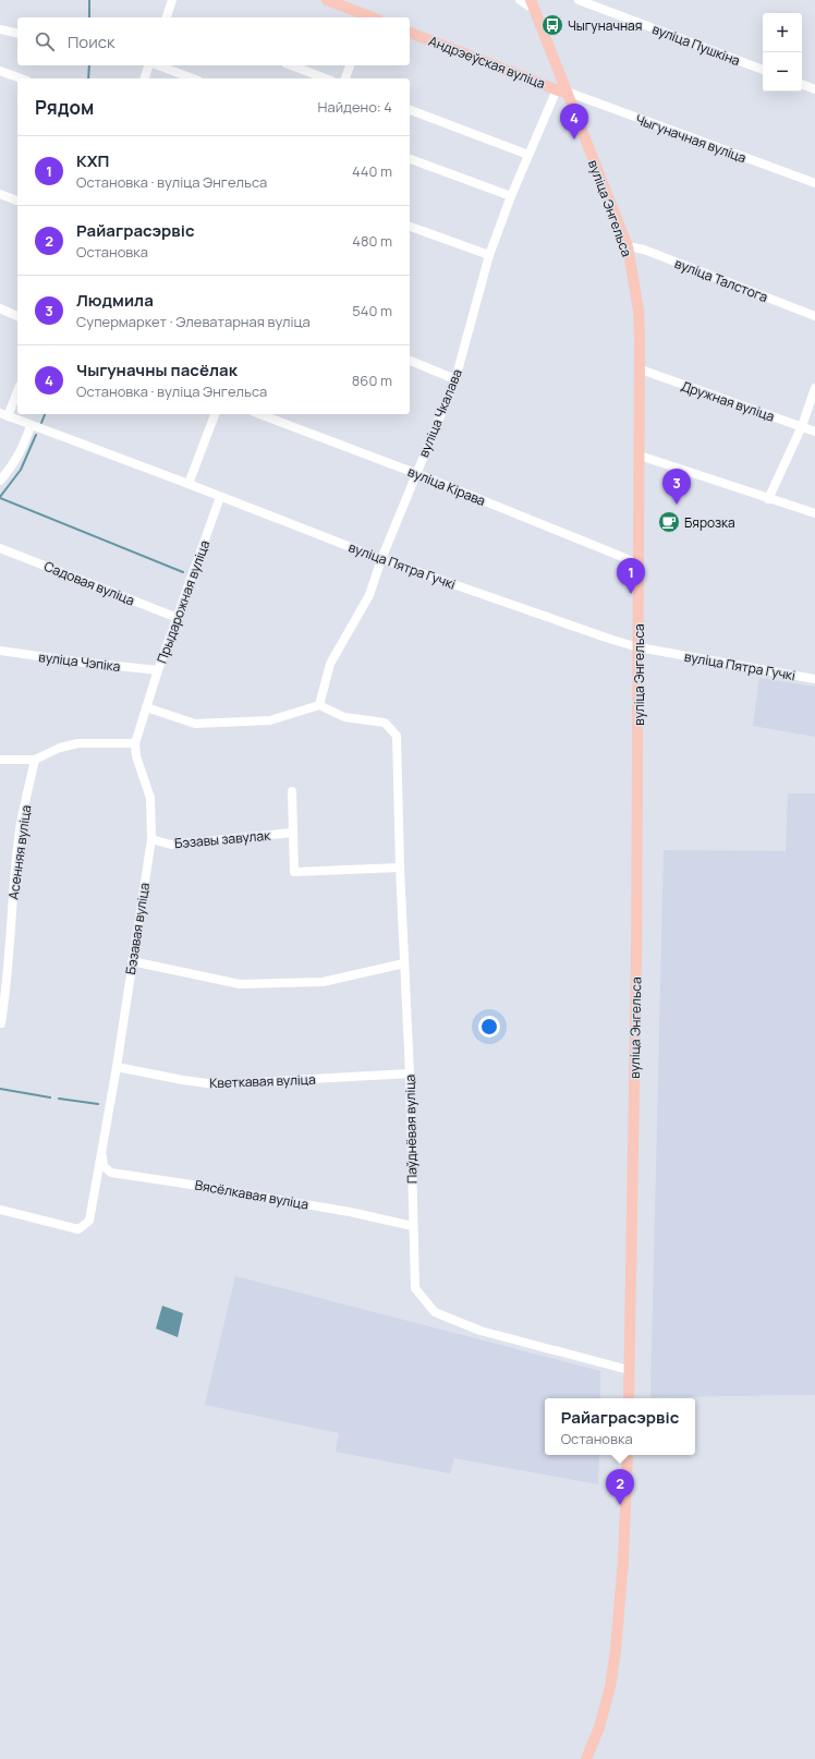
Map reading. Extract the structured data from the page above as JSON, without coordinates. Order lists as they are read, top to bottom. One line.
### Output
{"streets":{"main road":["Андрэеўская вуліца","вуліца Энгельса"],"street":["вуліца Пушкіна","Чыгуначная вуліца","вуліца Талстога","Дружная вуліца","вуліца Чкалава","вуліца Кірава","вуліца Пятра Гучкі","Садовая вуліца","Прыдарожная вуліца","вуліца Чэпіка","Бэзавы завулак","Асенняя вуліца","Бэзавая вуліца","Кветкавая вуліца","Паўднёвая вуліца","Вясёлкавая вуліца"]},"crossings":[["Андрэеўская вуліца","Чыгуначная вуліца"],["Андрэеўская вуліца","вуліца Энгельса"],["Андрэеўская вуліца","вуліца Чкалава"],["Чыгуначная вуліца","вуліца Энгельса"],["Чыгуначная вуліца","вуліца Чкалава"],["вуліца Энгельса","вуліца Талстога"],["вуліца Энгельса","Дружная вуліца"],["вуліца Энгельса","вуліца Чкалава"],["вуліца Энгельса","вуліца Кірава"],["вуліца Энгельса","вуліца Пятра Гучкі"],["вуліца Энгельса","Паўднёвая вуліца"],["вуліца Чкалава","вуліца Кірава"],["вуліца Чкалава","вуліца Пятра Гучкі"],["вуліца Чкалава","Паўднёвая вуліца"],["вуліца Пятра Гучкі","Прыдарожная вуліца"],["Садовая вуліца","Прыдарожная вуліца"],["Прыдарожная вуліца","вуліца Чэпіка"],["Прыдарожная вуліца","Бэзавая вуліца"],["Бэзавы завулак","Бэзавая вуліца"],["Бэзавая вуліца","Кветкавая вуліца"],["Бэзавая вуліца","Вясёлкавая вуліца"],["Кветкавая вуліца","Паўднёвая вуліца"],["Паўднёвая вуліца","Вясёлкавая вуліца"]],"places":{"bus stop":["Чыгуначная"],"cafe":["Бярозка"]},"page":{"map_buttons":["+","−"],"search":"Поиск","heading":["Рядом","Найдено: 4"],"pins":["4","3","1","2"],"list":[{"mark":"1","name":"КХП","note":"Остановка · вуліца Энгельса","value":"440 m"},{"mark":"2","name":"Райаграсэрвіс","note":"Остановка","value":"480 m"},{"mark":"3","name":"Людмила","note":"Супермаркет · Элеватарная вуліца","value":"540 m"},{"mark":"4","name":"Чыгуначны пасёлак","note":"Остановка · вуліца Энгельса","value":"860 m"}],"popup":["Райаграсэрвіс","Остановка"]}}
